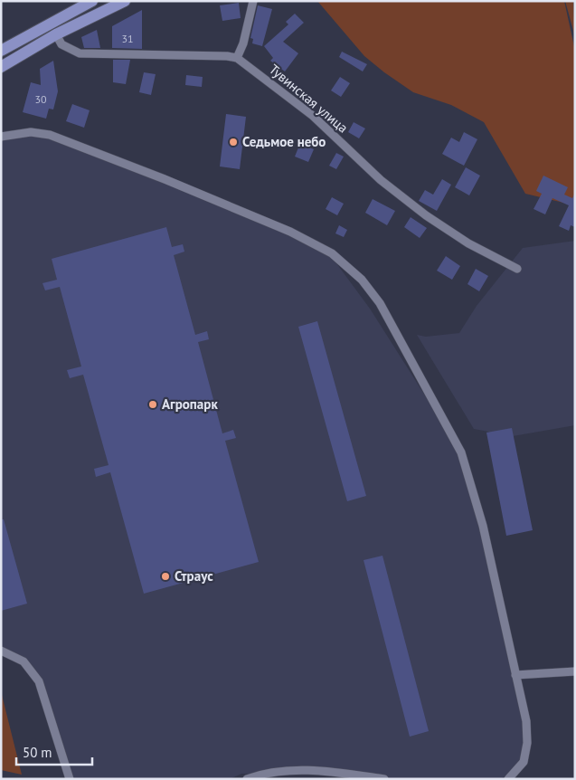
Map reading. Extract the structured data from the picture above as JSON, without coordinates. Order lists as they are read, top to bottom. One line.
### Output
{"streets":{"street":["Тувинская улица"]},"places":["Седьмое небо","Агропарк","Страус"],"house_numbers":["31","30"],"scale_bar":"50 m"}
